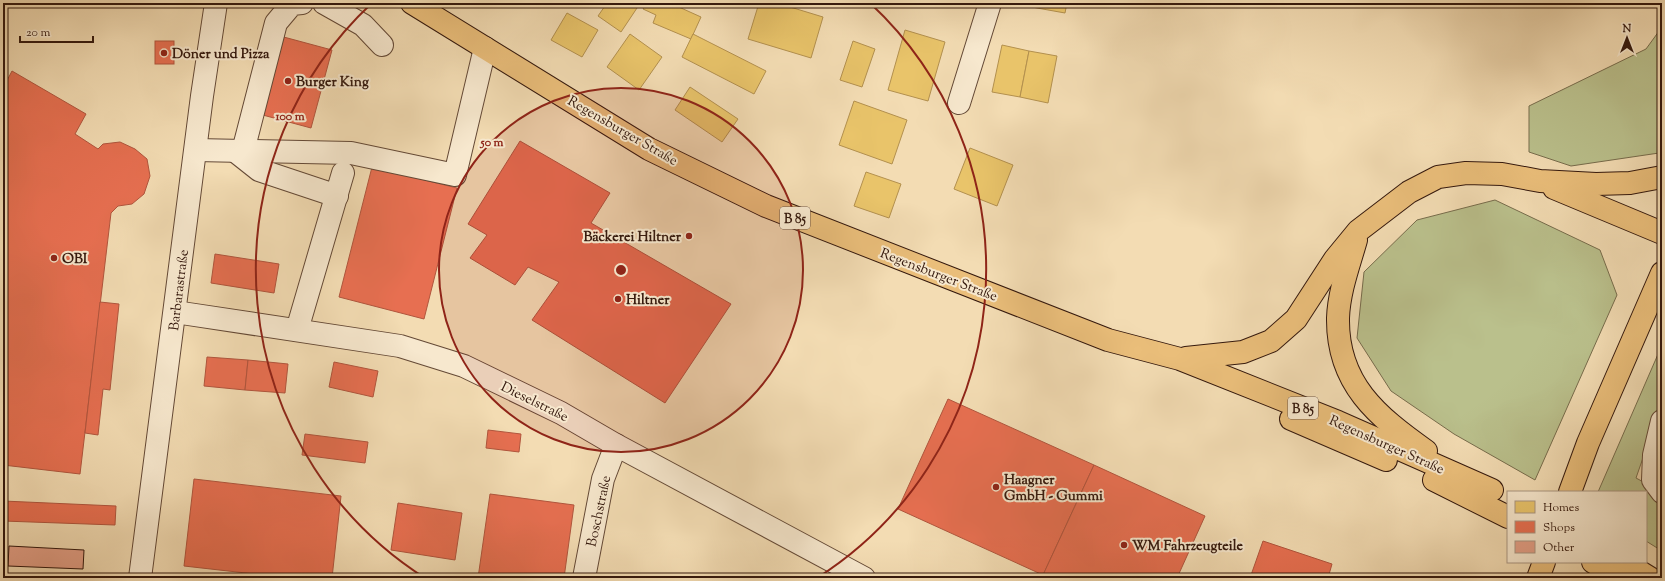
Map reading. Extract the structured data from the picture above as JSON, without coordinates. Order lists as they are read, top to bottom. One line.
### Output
{"streets":{"main road":["Regensburger Straße","B 85"],"street":["Barbarastraße","Dieselstraße","Boschstraße"]},"crossings":[["Regensburger Straße","B 85"],["Barbarastraße","Dieselstraße"],["Dieselstraße","Boschstraße"]],"places":["Döner und Pizza","Burger King","Bäckerei Hiltner","OBI","Hiltner","Haagner GmbH - Gummi","WM Fahrzeugteile"],"legend":["Homes","Shops","Other"],"scale_bar":"20 m","north":"top","rings":["100 m","50 m"]}
